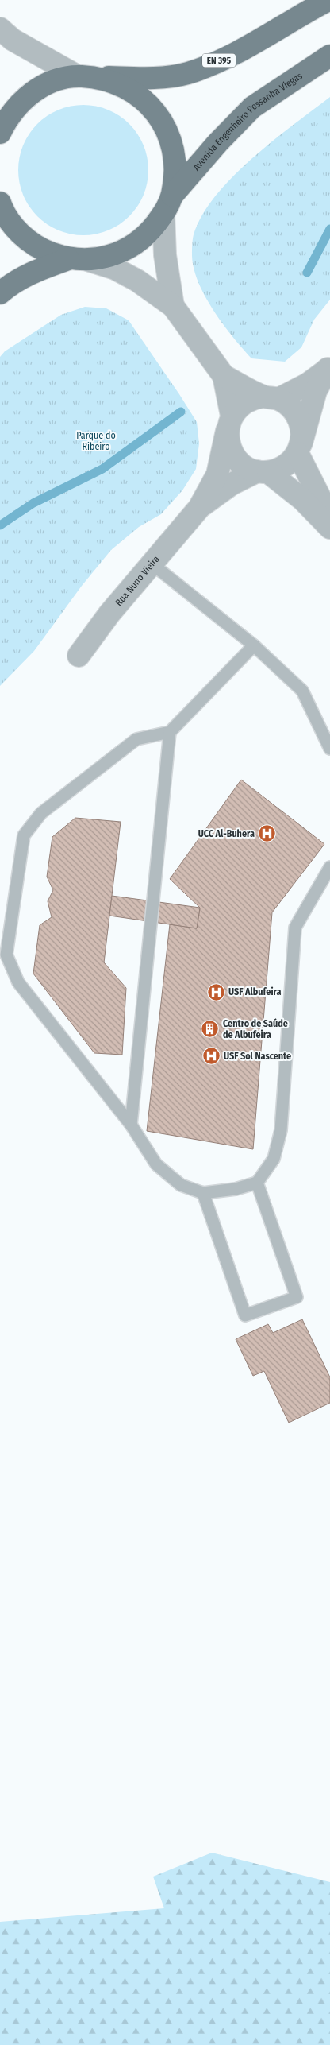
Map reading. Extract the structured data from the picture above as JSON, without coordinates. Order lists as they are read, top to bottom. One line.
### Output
{"streets":{"main road":["EN 395","Avenida Engenheiro Pessanha Viegas"],"street":["Rua Nuno Vieira"]},"crossings":[["EN 395","Avenida Engenheiro Pessanha Viegas"]],"parks":["Parque do Ribeiro"],"places":{"hospital":["UCC Al-Buhera","USF Albufeira","USF Sol Nascente"],"building":["Centro de Saúde de Albufeira"]}}
